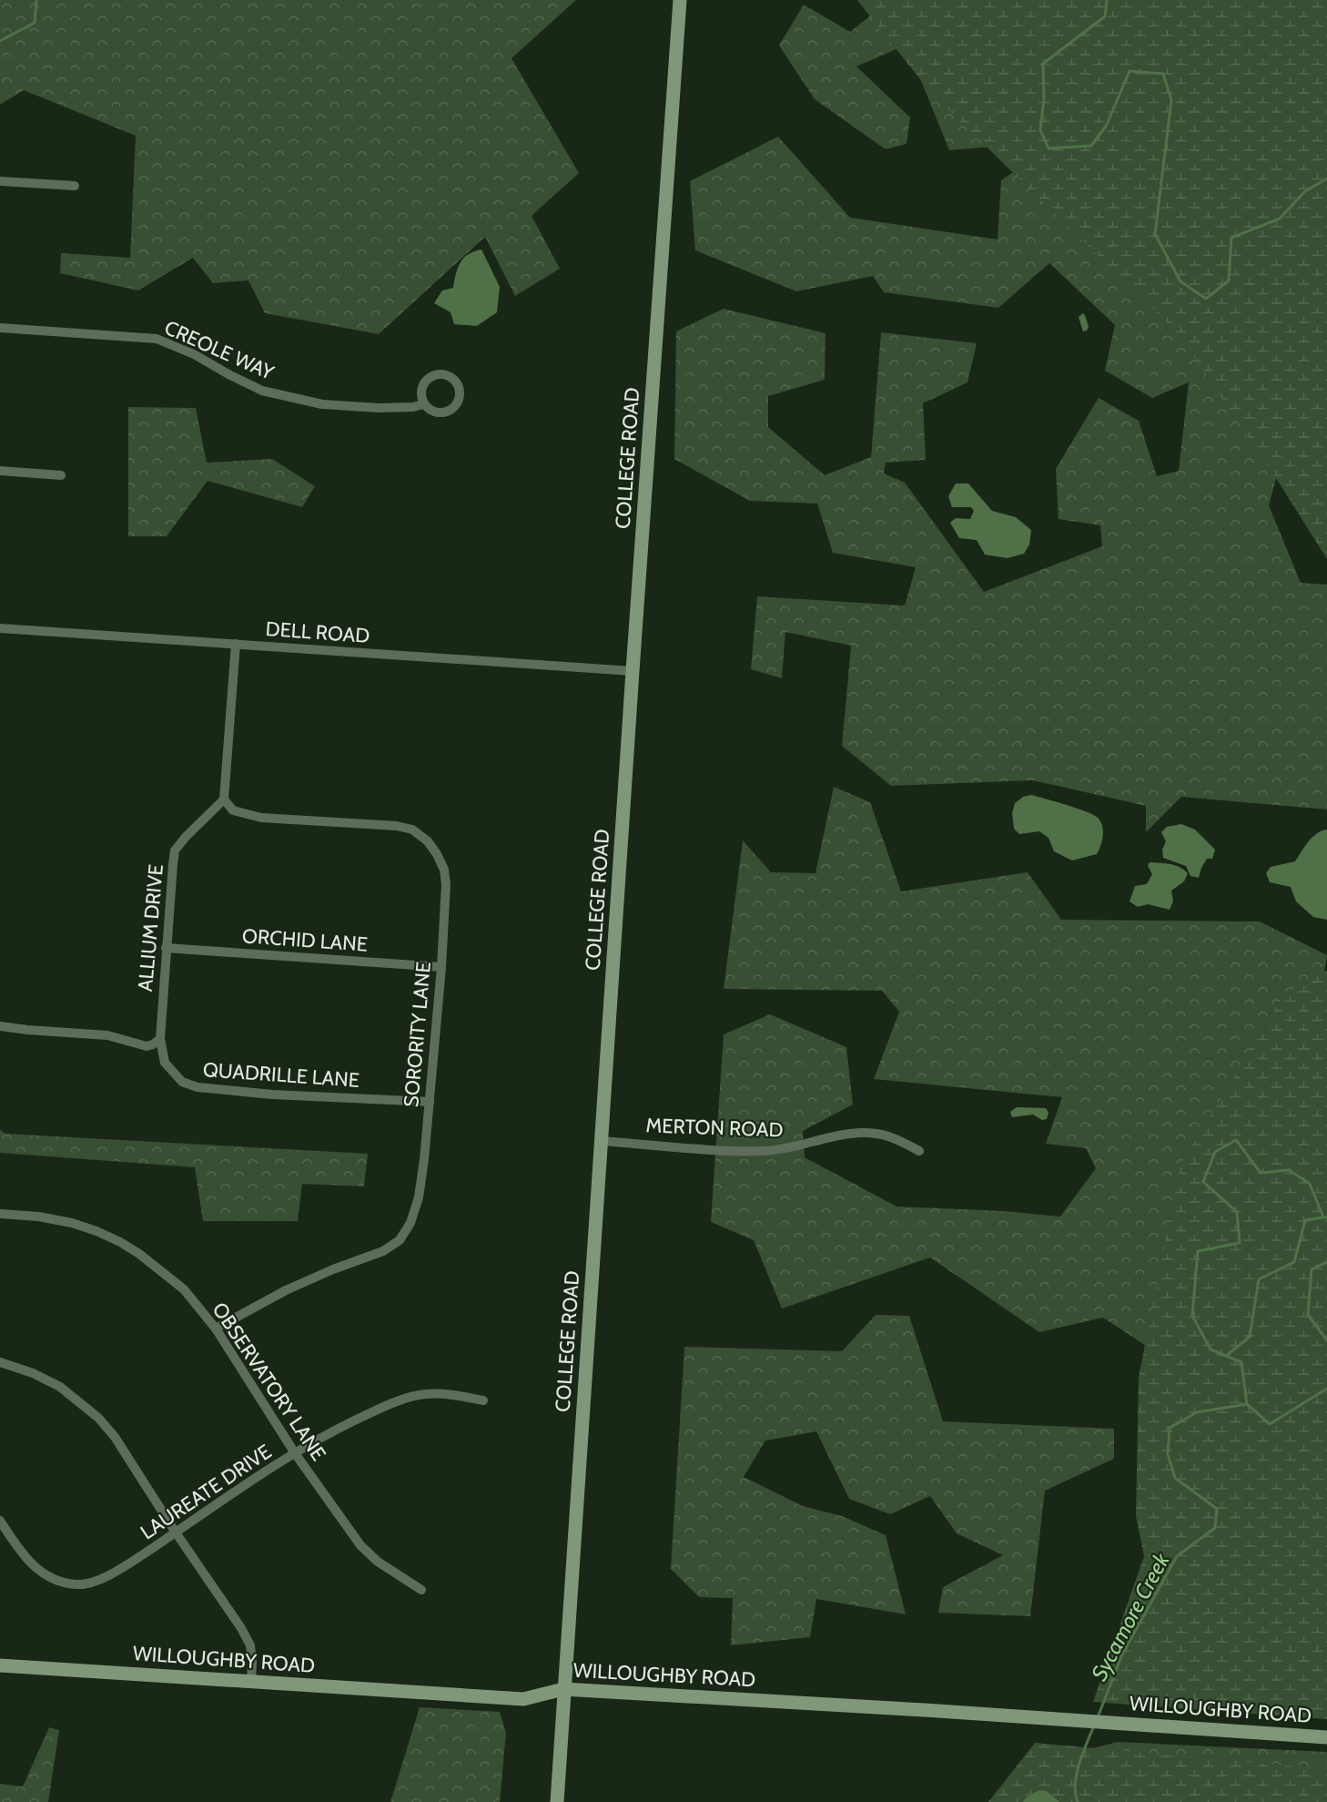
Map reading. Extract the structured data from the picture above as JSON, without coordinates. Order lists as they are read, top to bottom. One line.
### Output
{"streets":{"street":["CREOLE WAY","COLLEGE ROAD","DELL ROAD","ALLIUM DRIVE","ORCHID LANE","SORORITY LANE","QUADRILLE LANE","MERTON ROAD","OBSERVATORY LANE","LAUREATE DRIVE","WILLOUGHBY ROAD"]},"crossings":[["COLLEGE ROAD","DELL ROAD"],["COLLEGE ROAD","MERTON ROAD"],["COLLEGE ROAD","WILLOUGHBY ROAD"],["ALLIUM DRIVE","ORCHID LANE"],["ALLIUM DRIVE","SORORITY LANE"],["ALLIUM DRIVE","QUADRILLE LANE"],["ORCHID LANE","SORORITY LANE"],["SORORITY LANE","QUADRILLE LANE"],["SORORITY LANE","OBSERVATORY LANE"],["OBSERVATORY LANE","LAUREATE DRIVE"]],"water":["Sycamore Creek"]}
